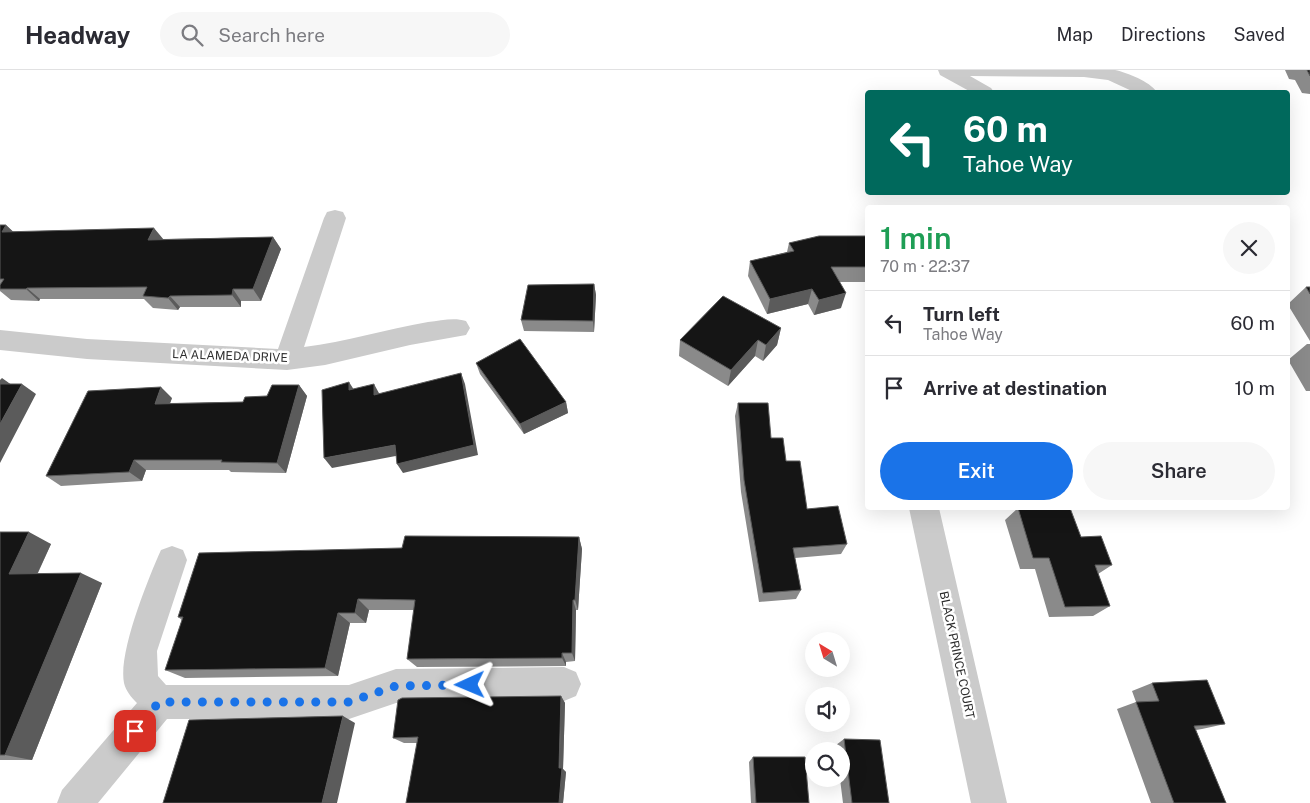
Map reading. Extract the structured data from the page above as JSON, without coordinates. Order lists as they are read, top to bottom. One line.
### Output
{"streets":{"street":["LA ALAMEDA DRIVE","BLACK PRINCE COURT"]},"north":"top left","page":{"header":"Headway","search":"Search here","nav":["Map","Directions","Saved"],"turn":["60 m","Tahoe Way"],"heading":["1 min","70 m · 22:37"],"list":[{"name":"Turn left","note":"Tahoe Way","value":"60 m"},{"name":"Arrive at destination","value":"10 m"}],"buttons":["Exit","Share"]}}
